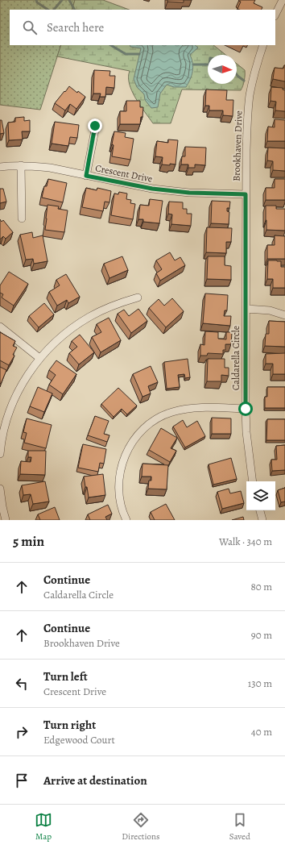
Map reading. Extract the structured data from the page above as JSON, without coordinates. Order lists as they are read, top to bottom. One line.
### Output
{"streets":{"street":["Brookhaven Drive","Crescent Drive","Caldarella Circle"]},"crossings":[["Brookhaven Drive","Crescent Drive"],["Brookhaven Drive","Caldarella Circle"]],"north":"right","page":{"search":"Search here","heading":["5 min","Walk · 340 m"],"list":[["Continue","Caldarella Circle","80 m"],["Continue","Brookhaven Drive","90 m"],["Turn left","Crescent Drive","130 m"],["Turn right","Edgewood Court","40 m"],"Arrive at destination"],"nav":["Map","Directions","Saved"]}}
